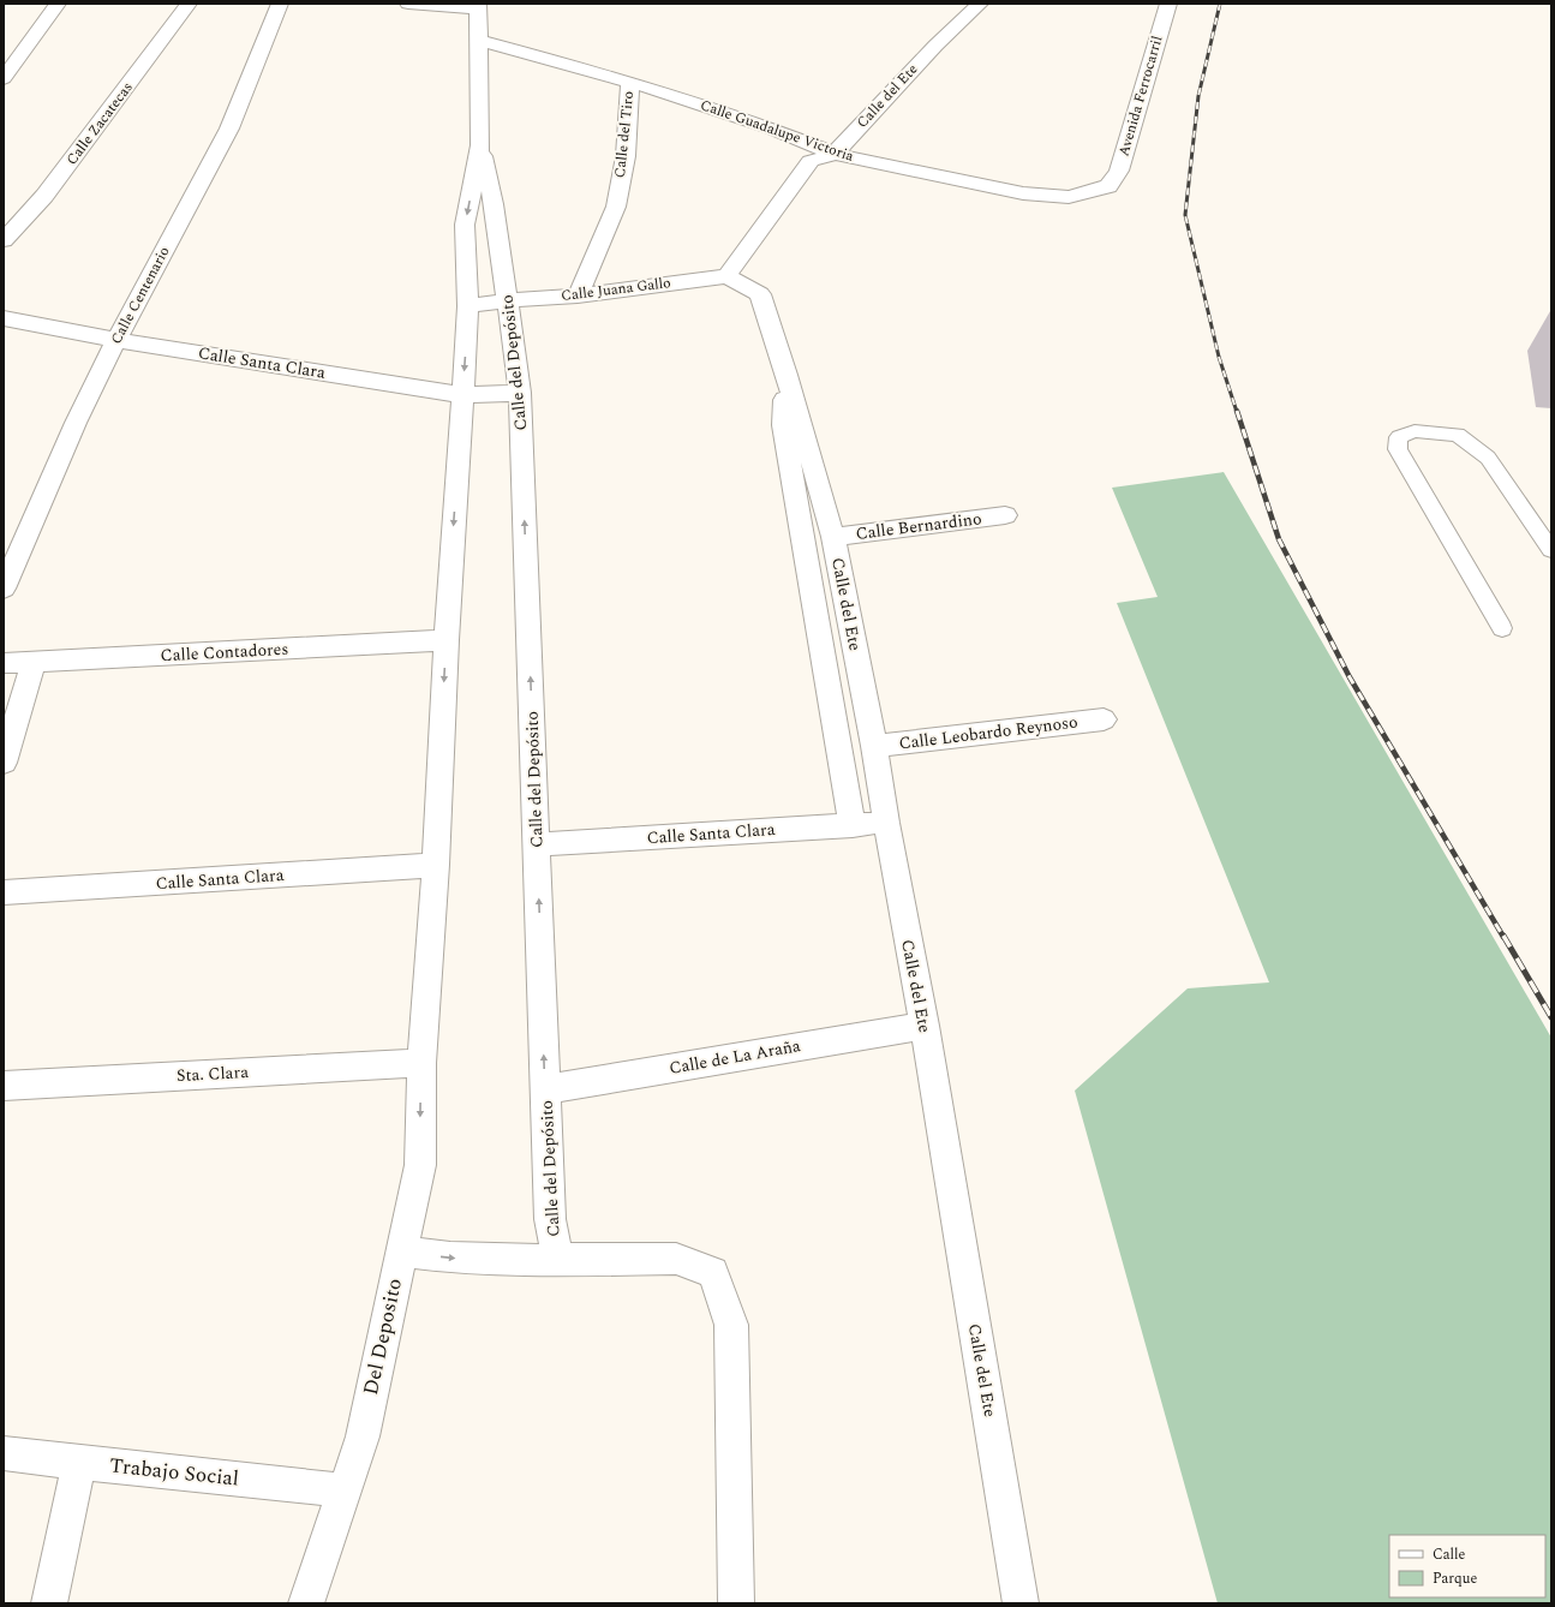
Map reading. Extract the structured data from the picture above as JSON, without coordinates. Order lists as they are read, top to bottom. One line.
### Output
{"streets":{"street":["Calle del Ete","Avenida Ferrocarril","Calle Zacatecas","Calle Guadalupe Victoria","Calle del Tiro","Calle Juana Gallo","Calle Centenario","Calle Santa Clara","Calle del Depósito","Calle Bernardino","Calle Contadores","Calle Leobardo Reynoso","Calle de La Araña","Sta. Clara","Del Deposito","Trabajo Social"]},"crossings":[["Calle del Ete","Calle Guadalupe Victoria"],["Calle del Ete","Calle Juana Gallo"],["Calle del Ete","Calle Santa Clara"],["Calle del Ete","Calle Bernardino"],["Calle del Ete","Calle Leobardo Reynoso"],["Calle del Ete","Calle de La Araña"],["Avenida Ferrocarril","Calle Guadalupe Victoria"],["Calle Guadalupe Victoria","Calle del Tiro"],["Calle Guadalupe Victoria","Calle del Depósito"],["Calle del Tiro","Calle Juana Gallo"],["Calle Juana Gallo","Calle del Depósito"],["Calle Centenario","Calle Santa Clara"],["Calle Santa Clara","Calle del Depósito"],["Calle del Depósito","Calle Contadores"],["Calle del Depósito","Calle de La Araña"],["Calle del Depósito","Sta. Clara"],["Calle del Depósito","Del Deposito"],["Sta. Clara","Del Deposito"],["Del Deposito","Trabajo Social"]],"legend":["Calle","Parque"]}
